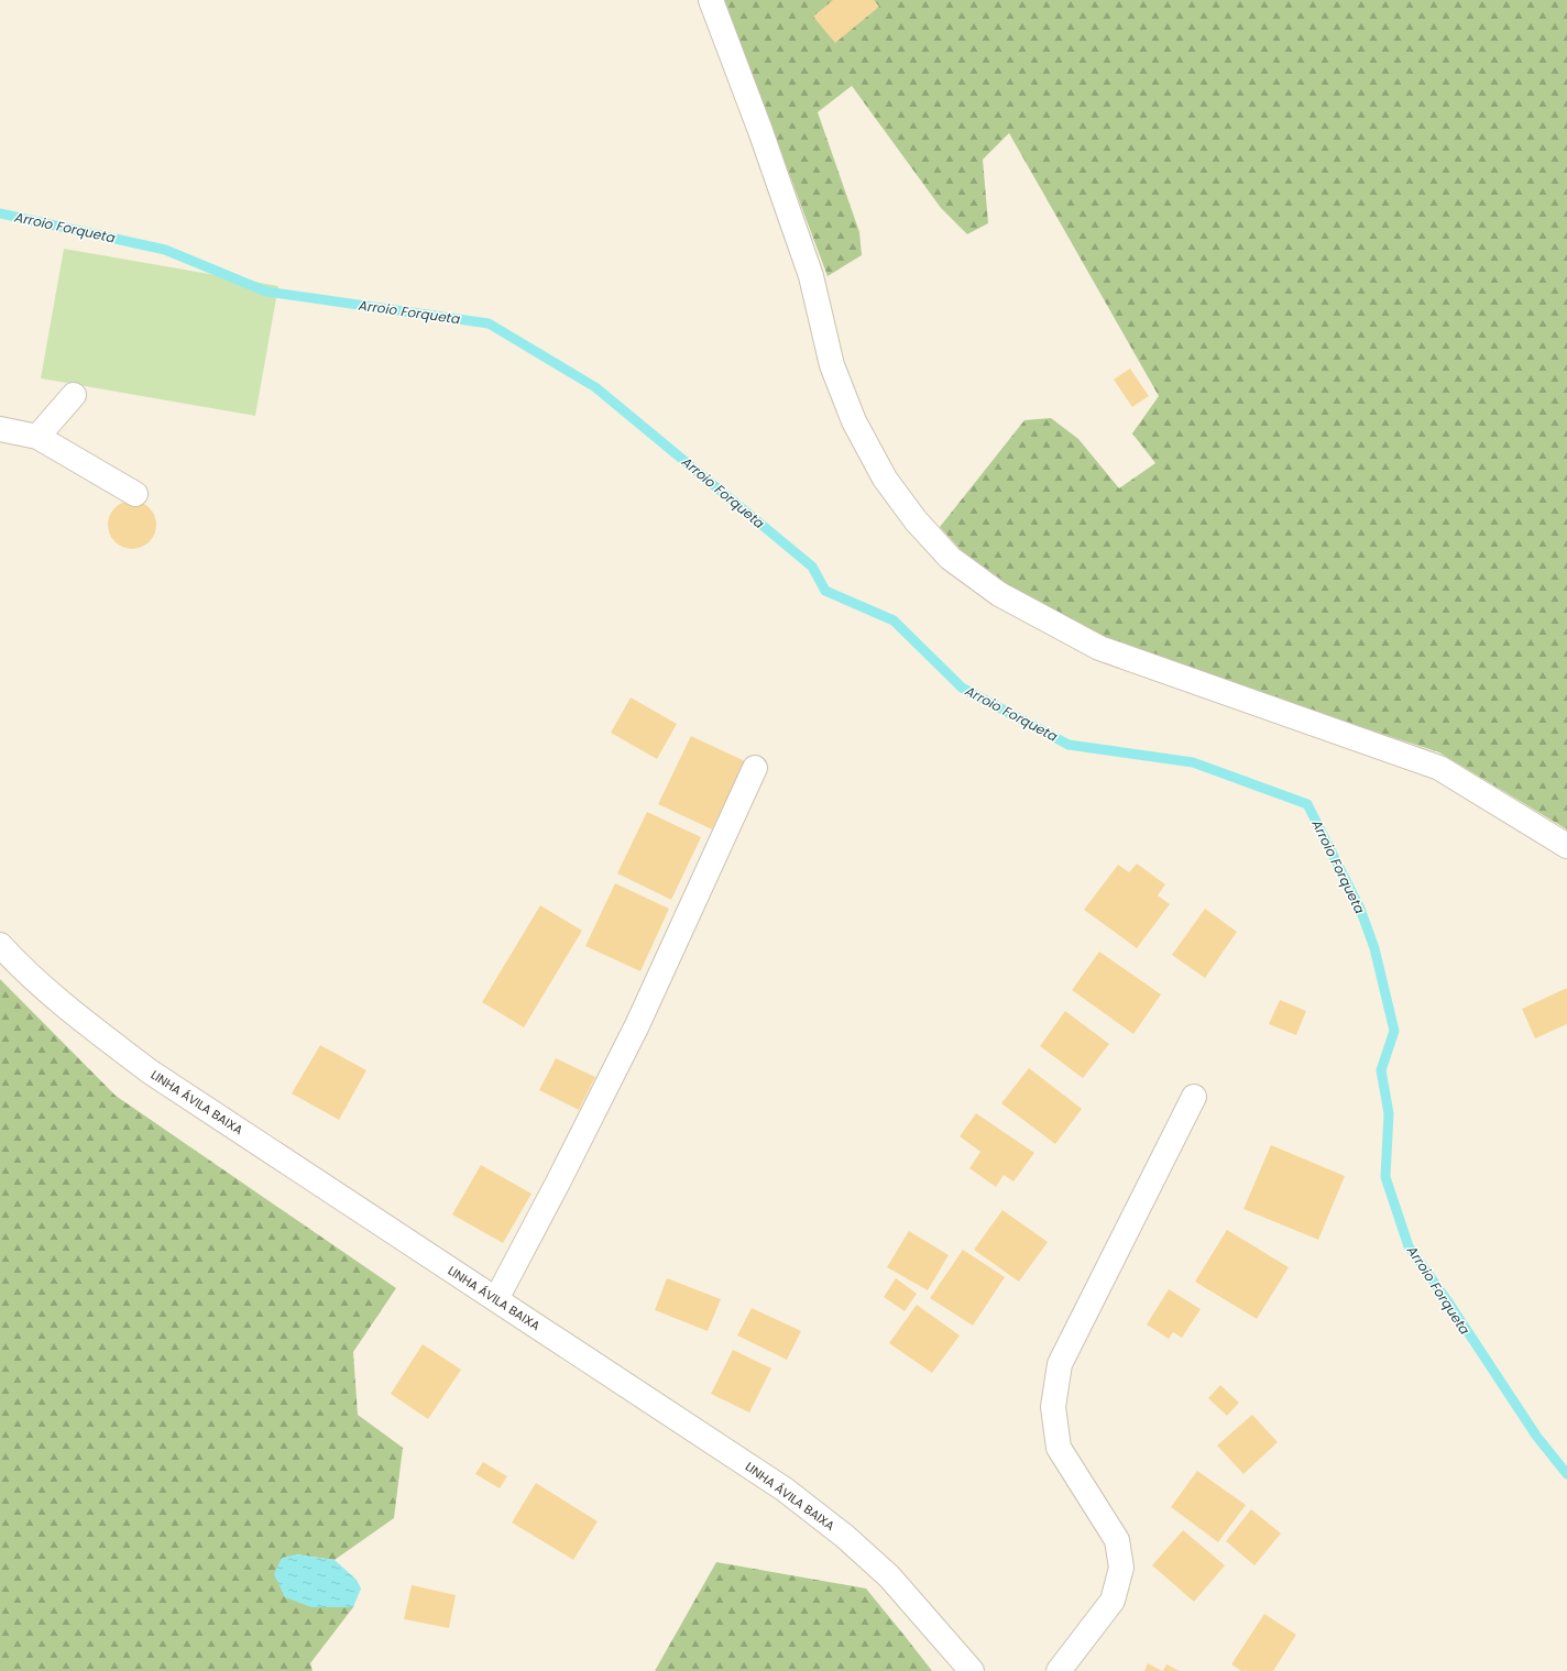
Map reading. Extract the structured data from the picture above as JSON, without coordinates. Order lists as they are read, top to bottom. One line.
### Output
{"streets":{"street":["LINHA ÁVILA BAIXA"]},"water":["Arroio Forqueta"]}
